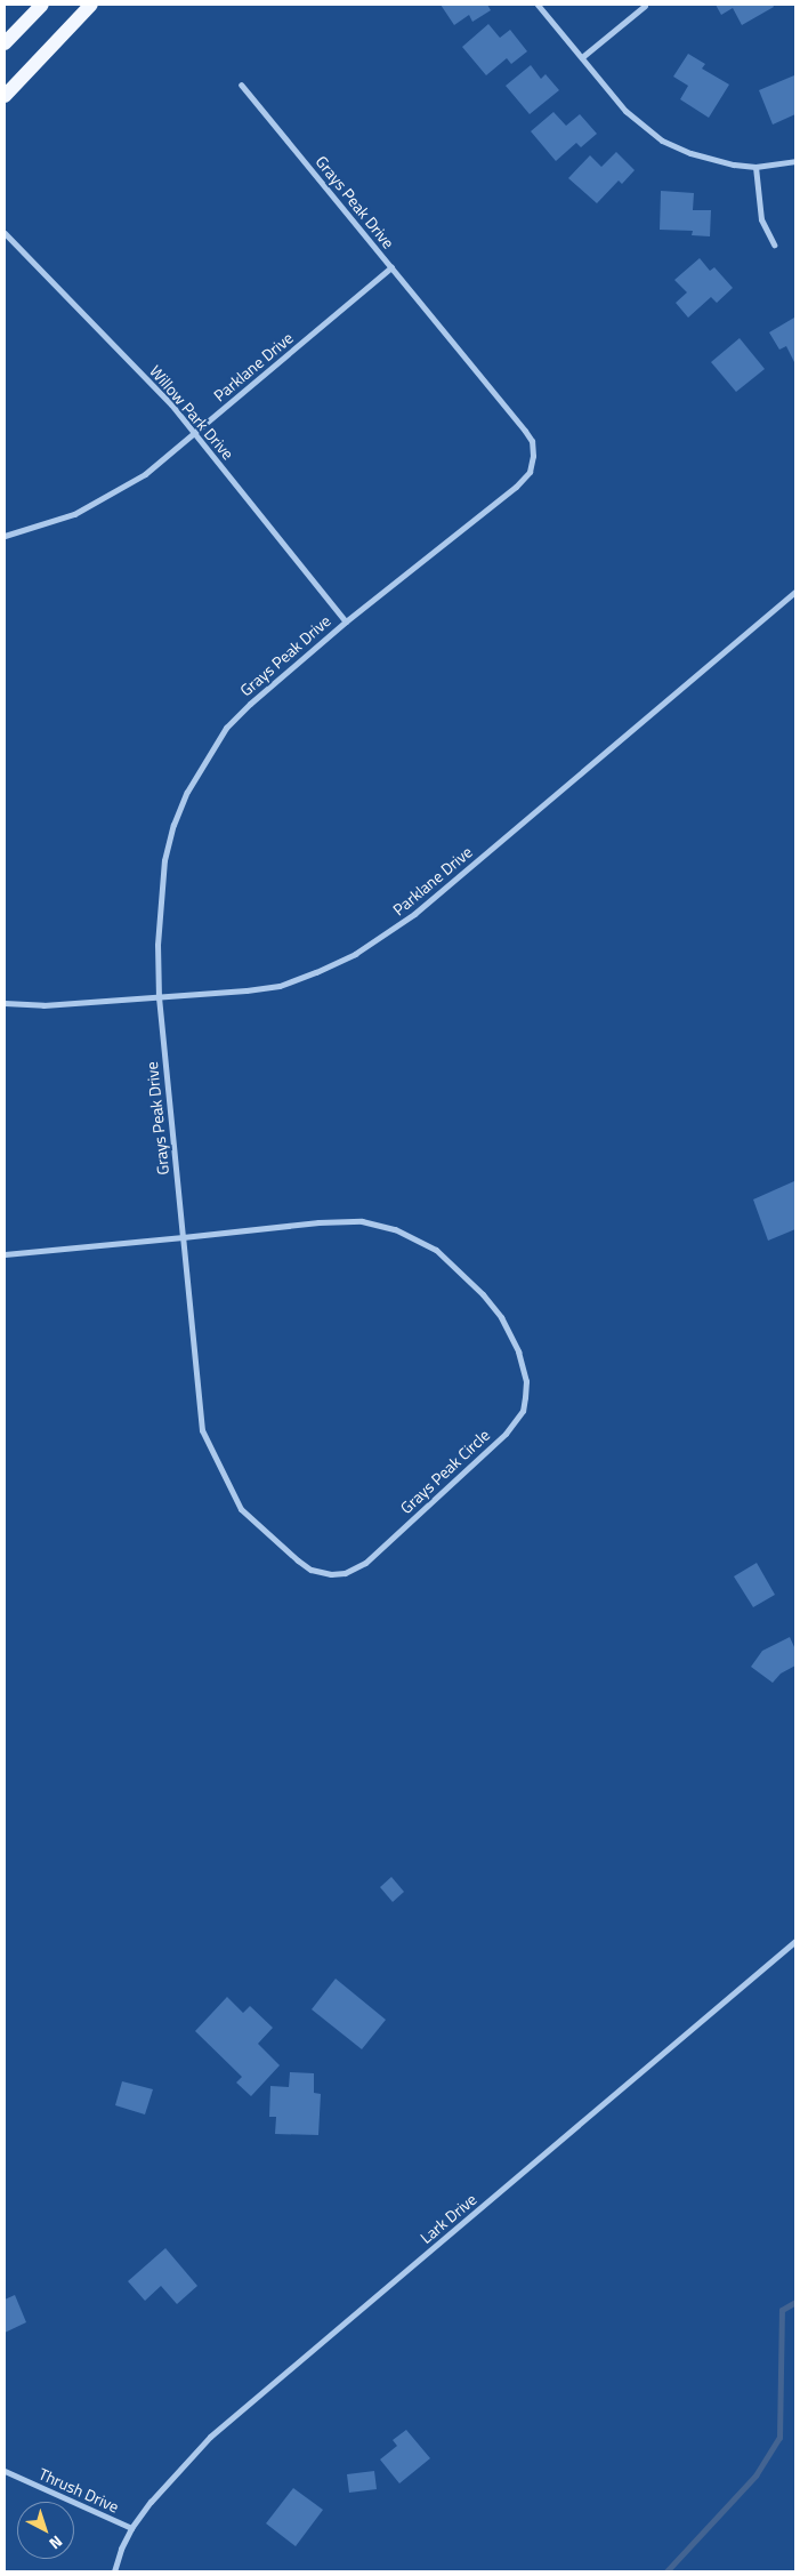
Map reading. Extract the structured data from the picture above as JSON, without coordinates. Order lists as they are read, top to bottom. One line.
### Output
{"streets":{"street":["Grays Peak Drive","Parklane Drive","Willow Park Drive","Grays Peak Circle","Lark Drive","Thrush Drive"]},"crossings":[["Grays Peak Drive","Parklane Drive"],["Grays Peak Drive","Willow Park Drive"],["Grays Peak Drive","Grays Peak Circle"],["Parklane Drive","Willow Park Drive"],["Lark Drive","Thrush Drive"]],"north":"bottom right"}
